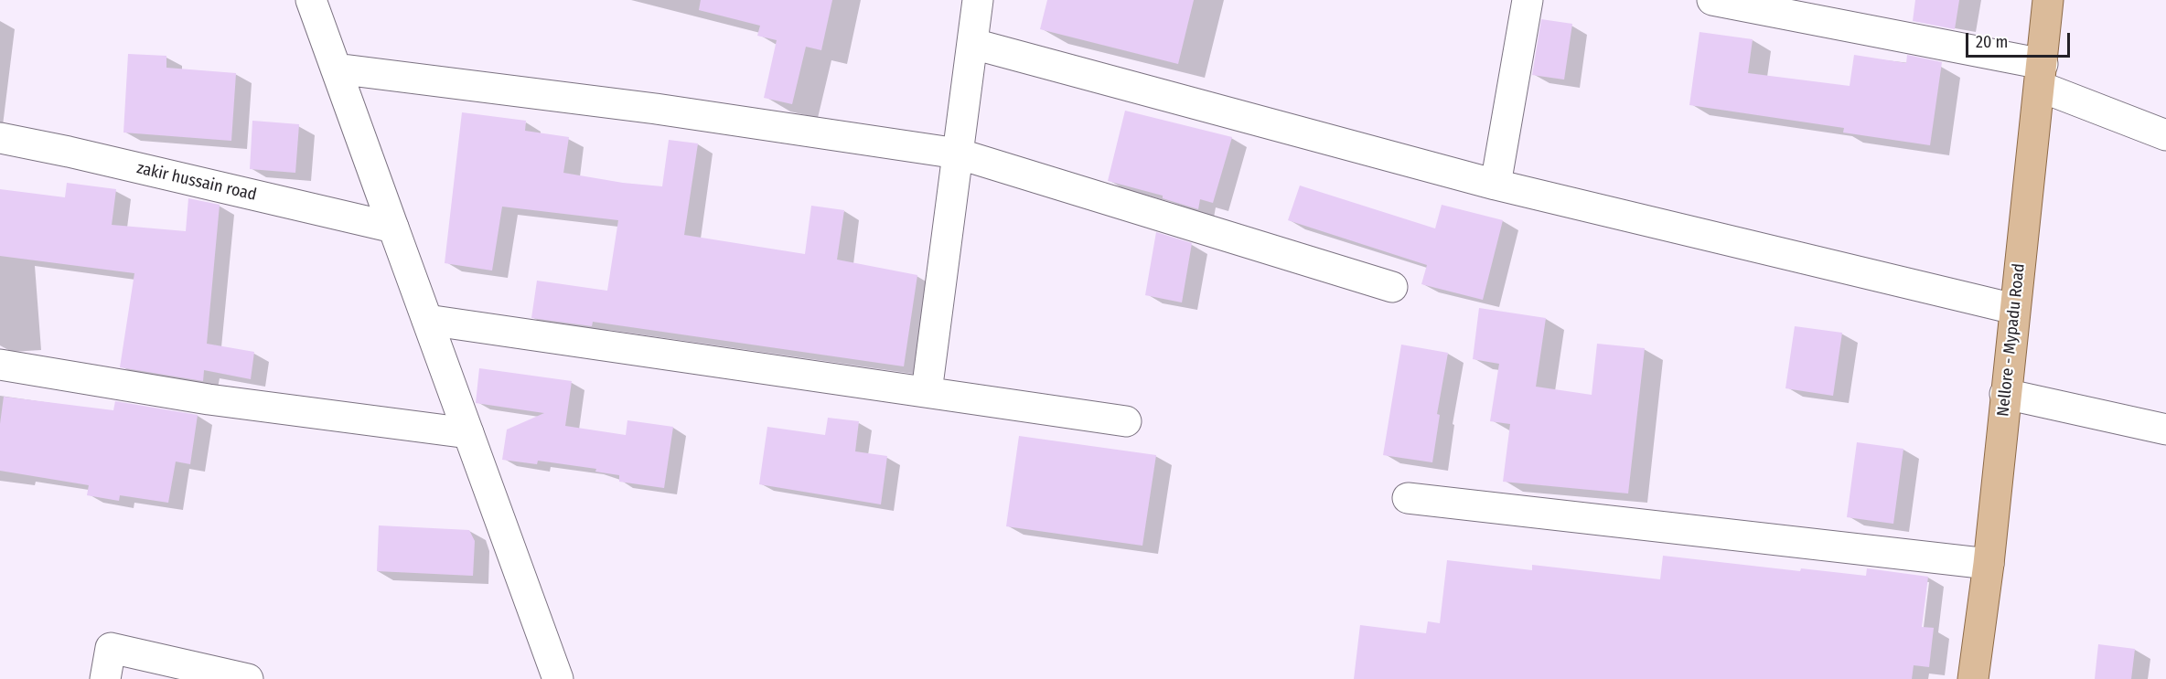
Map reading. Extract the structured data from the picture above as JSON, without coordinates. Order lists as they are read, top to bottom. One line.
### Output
{"streets":{"main road":["Nellore - Mypadu Road"],"street":["zakir hussain road"]},"scale_bar":"20 m"}
